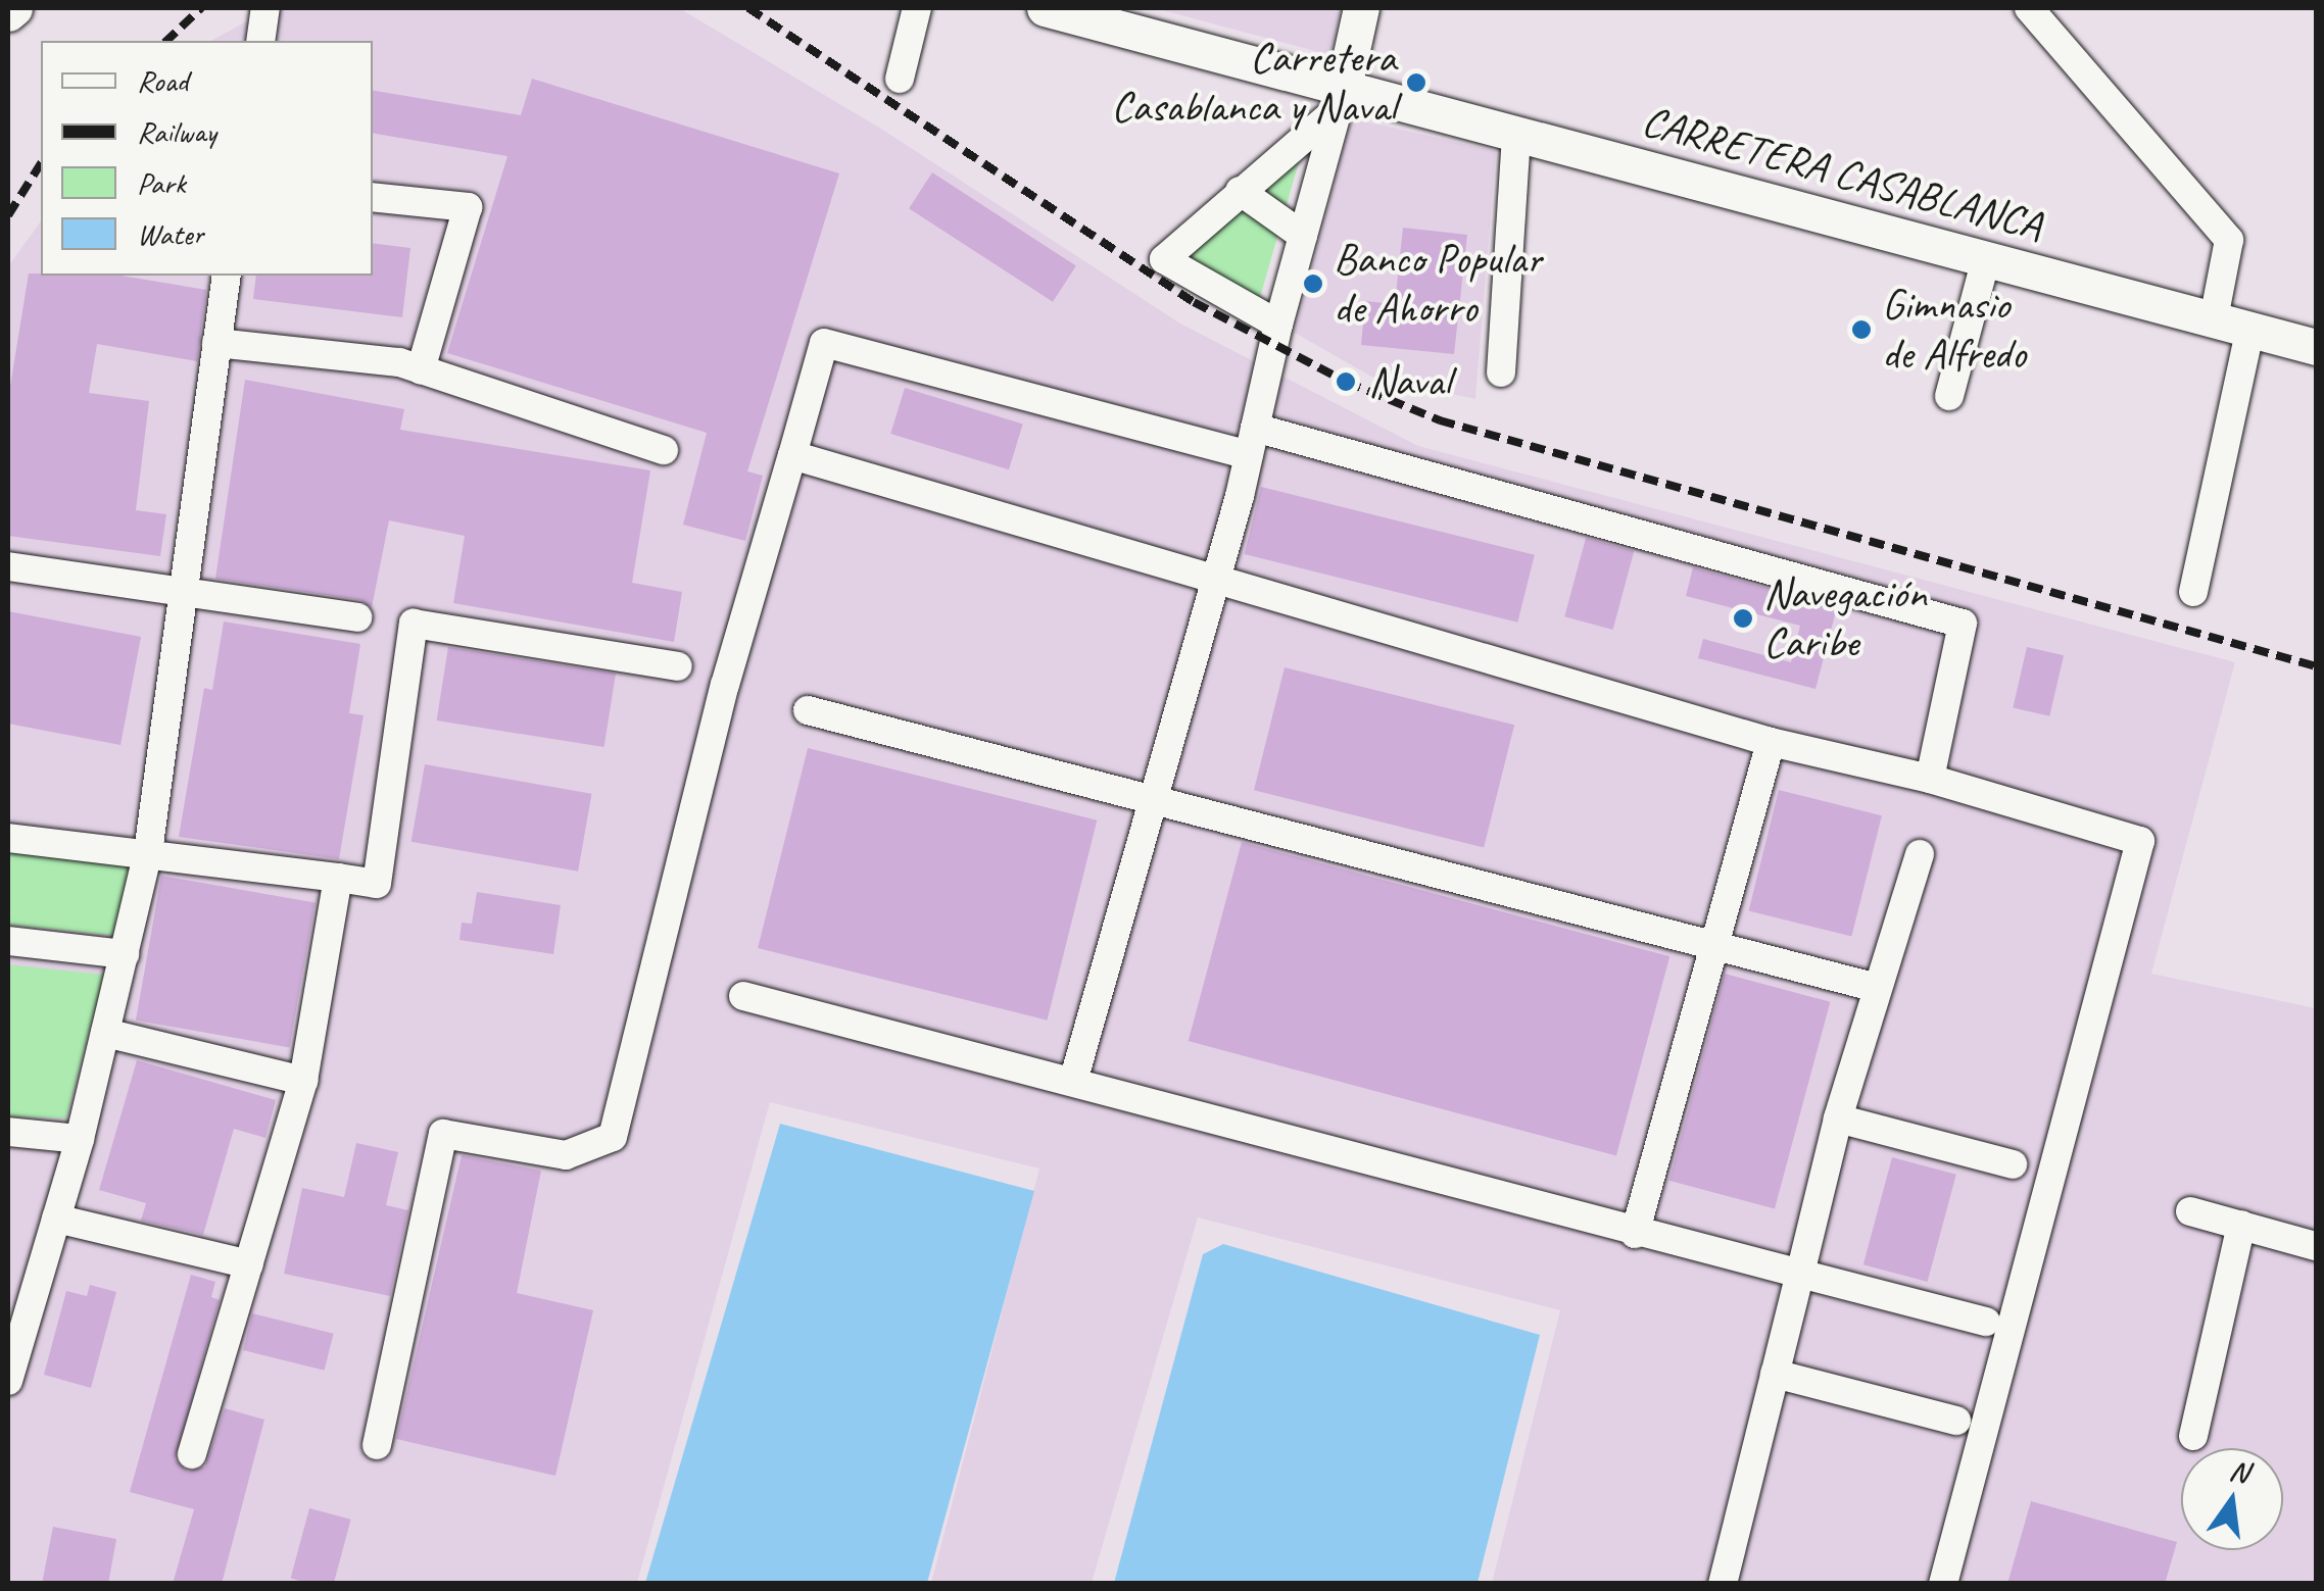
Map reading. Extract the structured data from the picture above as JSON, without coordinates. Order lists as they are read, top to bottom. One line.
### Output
{"streets":{"main road":["CARRETERA CASABLANCA"]},"places":["Carretera Casablanca y Naval","Banco Popular de Ahorro","Gimnasio de Alfredo","Naval","Navegación Caribe"],"legend":["Road","Railway","Park","Water"],"north":"top"}
